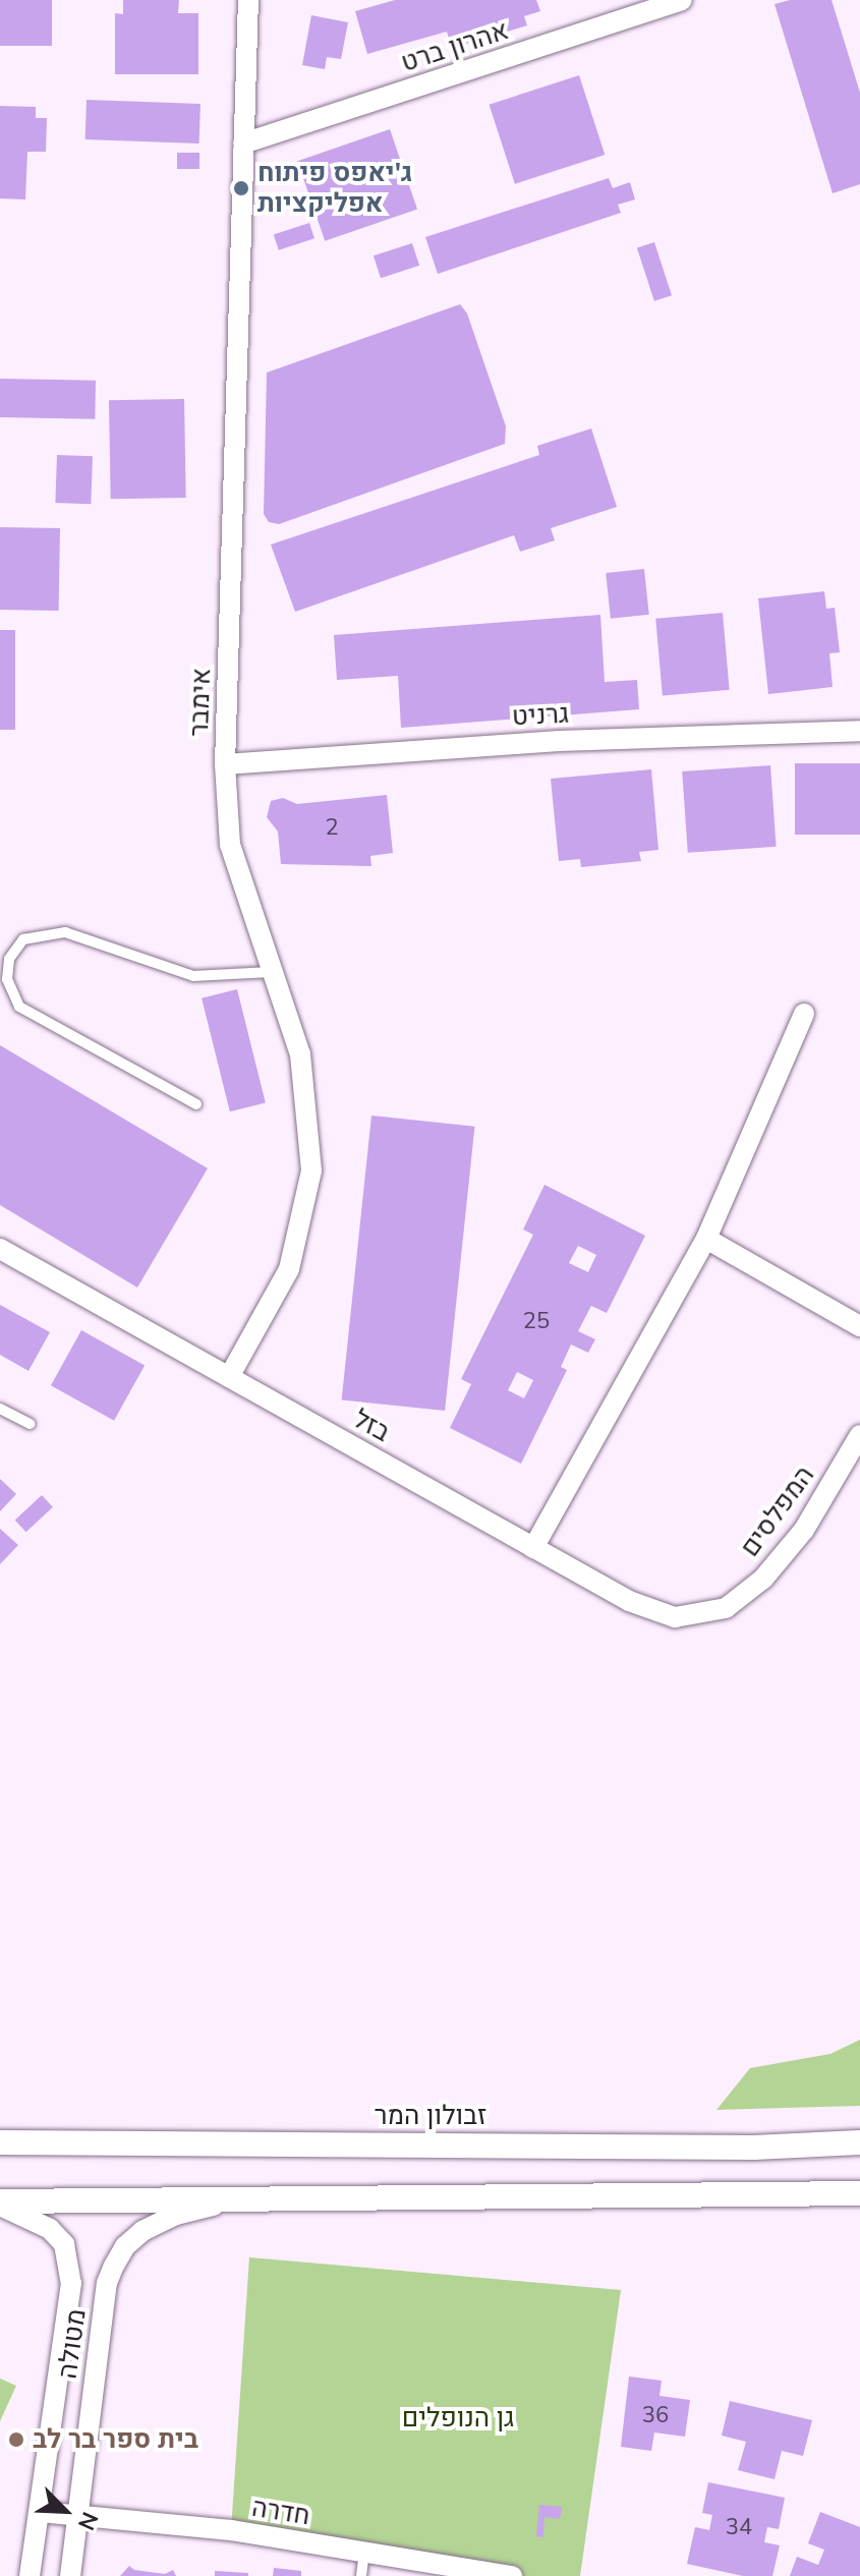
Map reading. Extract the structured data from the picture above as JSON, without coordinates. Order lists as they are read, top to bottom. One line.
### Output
{"streets":{"street":["אהרון ברט","אימבר","גרניט","בזל","המפלסים","זבולון המר","מטולה","חדרה"]},"crossings":[["אהרון ברט","אימבר"],["אימבר","גרניט"],["אימבר","בזל"],["בזל","המפלסים"],["מטולה","חדרה"]],"parks":["גן הנופלים"],"places":["ג'יאפס פיתוח אפליקציות","בית ספר בר לב"],"house_numbers":["2","25","36","34"],"north":"bottom right"}
